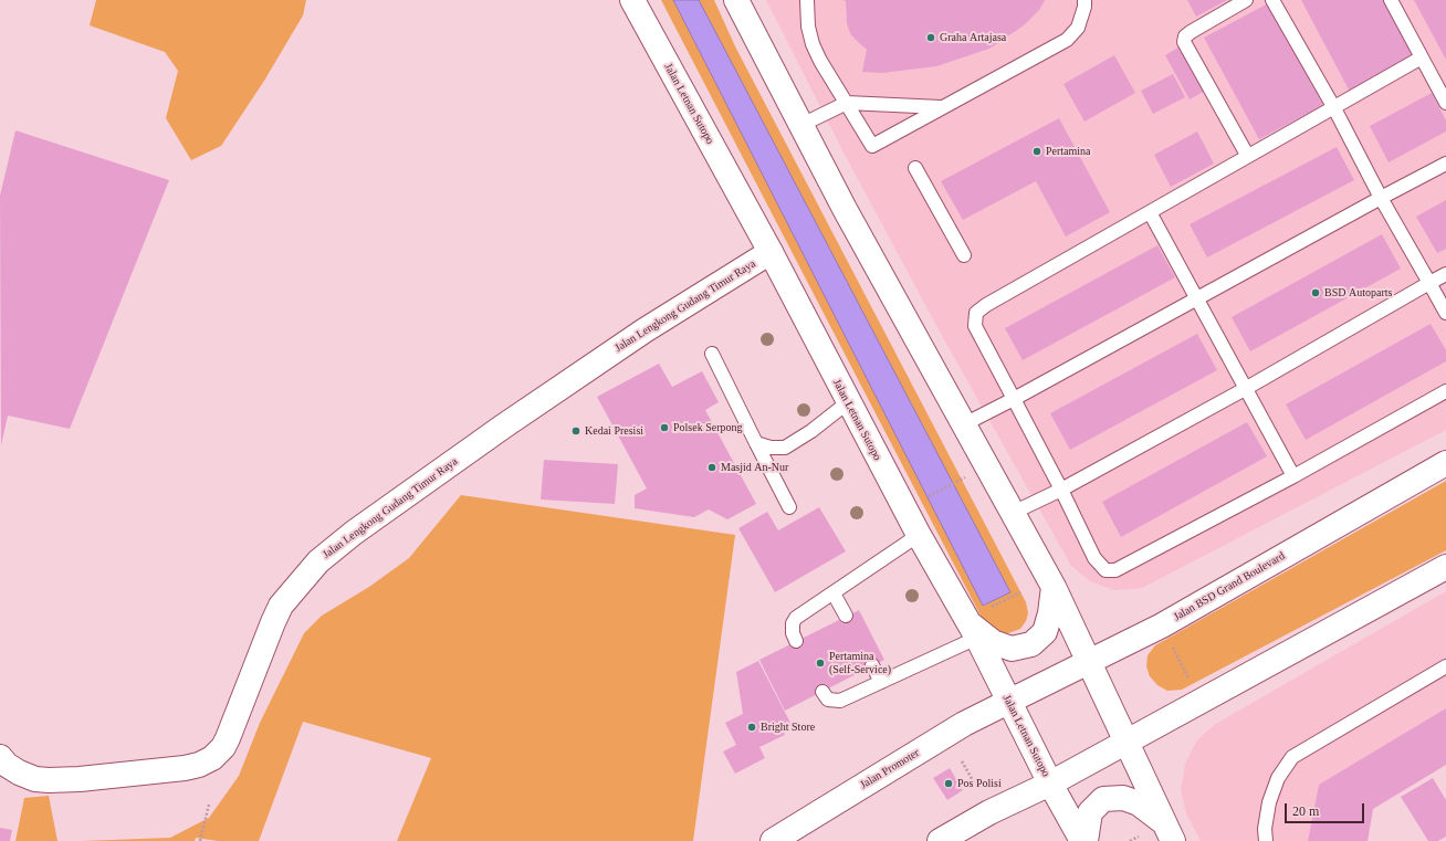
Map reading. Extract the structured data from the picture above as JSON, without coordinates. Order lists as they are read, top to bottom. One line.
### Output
{"streets":{"main road":["Jalan Letnan Sutopo","Jalan Lengkong Gudang Timur Raya","Jalan BSD Grand Boulevard","Jalan Promoter"]},"crossings":[["Jalan Letnan Sutopo","Jalan Lengkong Gudang Timur Raya"],["Jalan Letnan Sutopo","Jalan BSD Grand Boulevard"],["Jalan Letnan Sutopo","Jalan Promoter"],["Jalan BSD Grand Boulevard","Jalan Promoter"]],"places":["Graha Artajasa","Pertamina","BSD Autoparts","Polsek Serpong","Kedai Presisi","Masjid An-Nur","Pertamina (Self-Service)","Bright Store","Pos Polisi"],"scale_bar":"20 m"}
